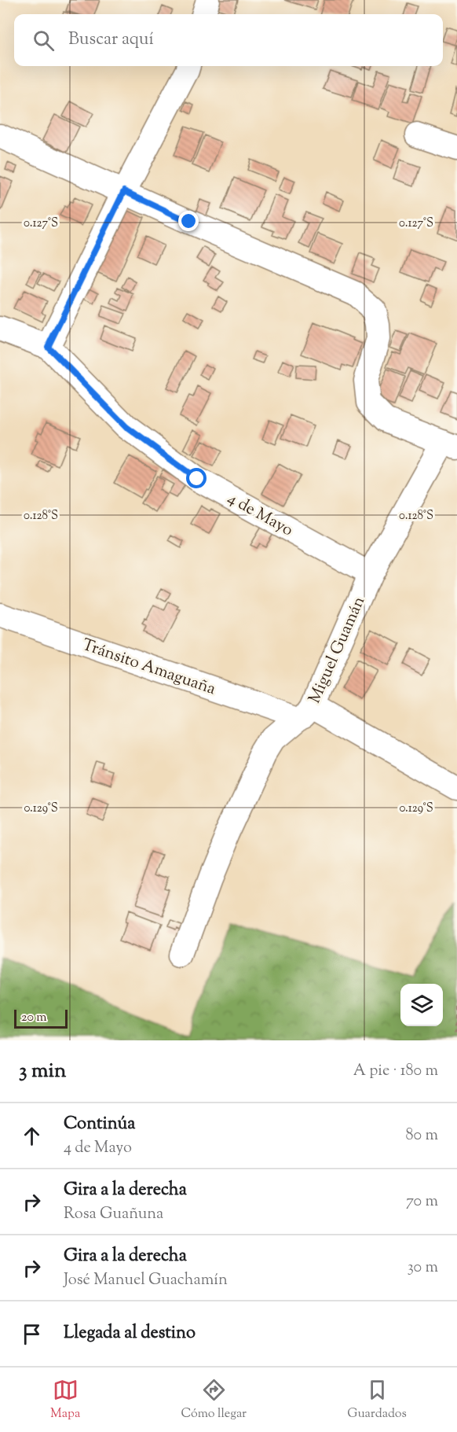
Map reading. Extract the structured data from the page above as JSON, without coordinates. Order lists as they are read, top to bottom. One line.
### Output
{"streets":{"street":["4 de Mayo","Miguel Guamán","Tránsito Amaguaña"]},"crossings":[["4 de Mayo","Miguel Guamán"],["Miguel Guamán","Tránsito Amaguaña"]],"scale_bar":"20 m","page":{"search":"Buscar aquí","scale":"20 m","heading":["3 min","A pie · 180 m"],"list":[["Continúa","4 de Mayo","80 m"],["Gira a la derecha","Rosa Guañuna","70 m"],["Gira a la derecha","José Manuel Guachamín","30 m"],"Llegada al destino"],"nav":["Mapa","Cómo llegar","Guardados"]},"coordinates":["0.127°S","0.128°S","0.129°S"]}
